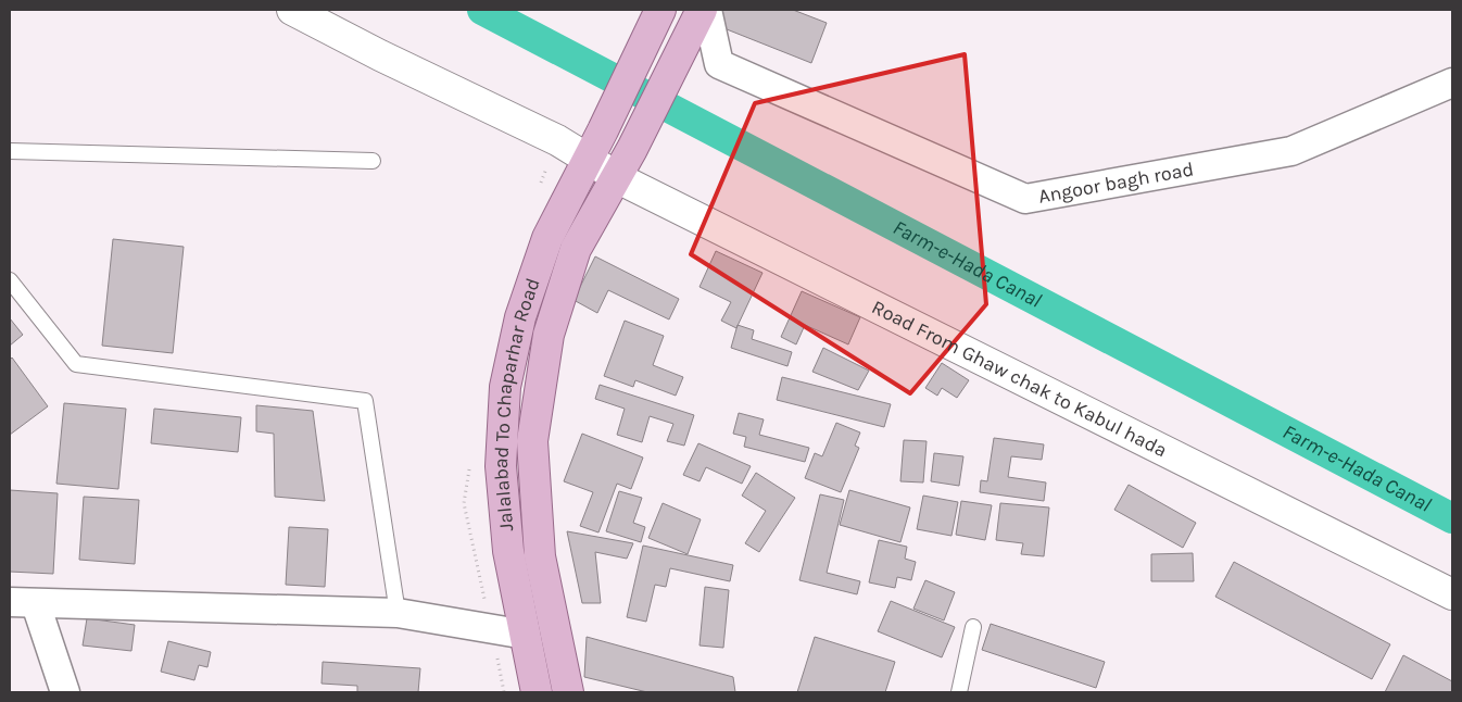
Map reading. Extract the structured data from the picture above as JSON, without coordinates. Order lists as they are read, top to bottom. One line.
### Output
{"streets":{"main road":["Jalalabad To Chaparhar Road"],"street":["Angoor bagh road","Road From Ghaw chak to Kabul hada"]},"crossings":[["Road From Ghaw chak to Kabul hada","Jalalabad To Chaparhar Road"]],"water":["Farm-e-Hada Canal"]}
